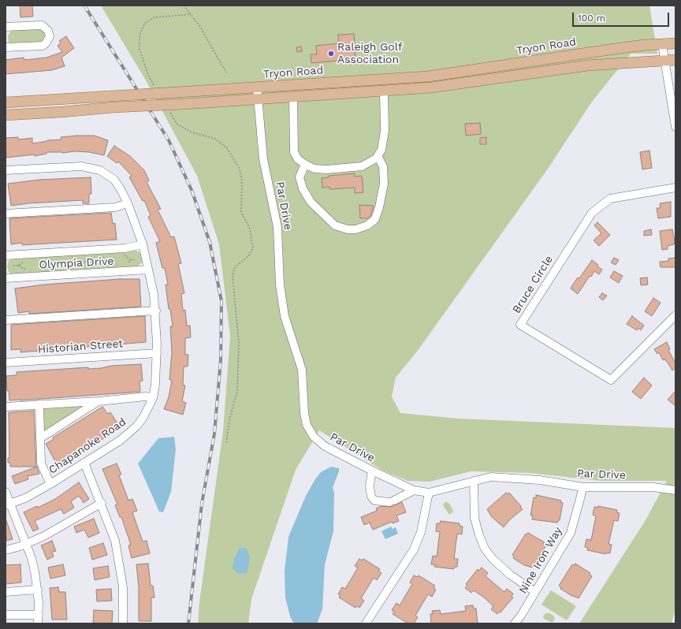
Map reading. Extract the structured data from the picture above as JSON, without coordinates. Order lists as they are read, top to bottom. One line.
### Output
{"streets":{"main road":["Tryon Road"],"street":["Par Drive","Olympia Drive","Bruce Circle","Historian Street","Chapanoke Road","Nine Iron Way"]},"crossings":[["Tryon Road","Par Drive"],["Par Drive","Nine Iron Way"],["Olympia Drive","Chapanoke Road"],["Historian Street","Chapanoke Road"]],"places":["Raleigh Golf Association"],"scale_bar":"100 m"}
